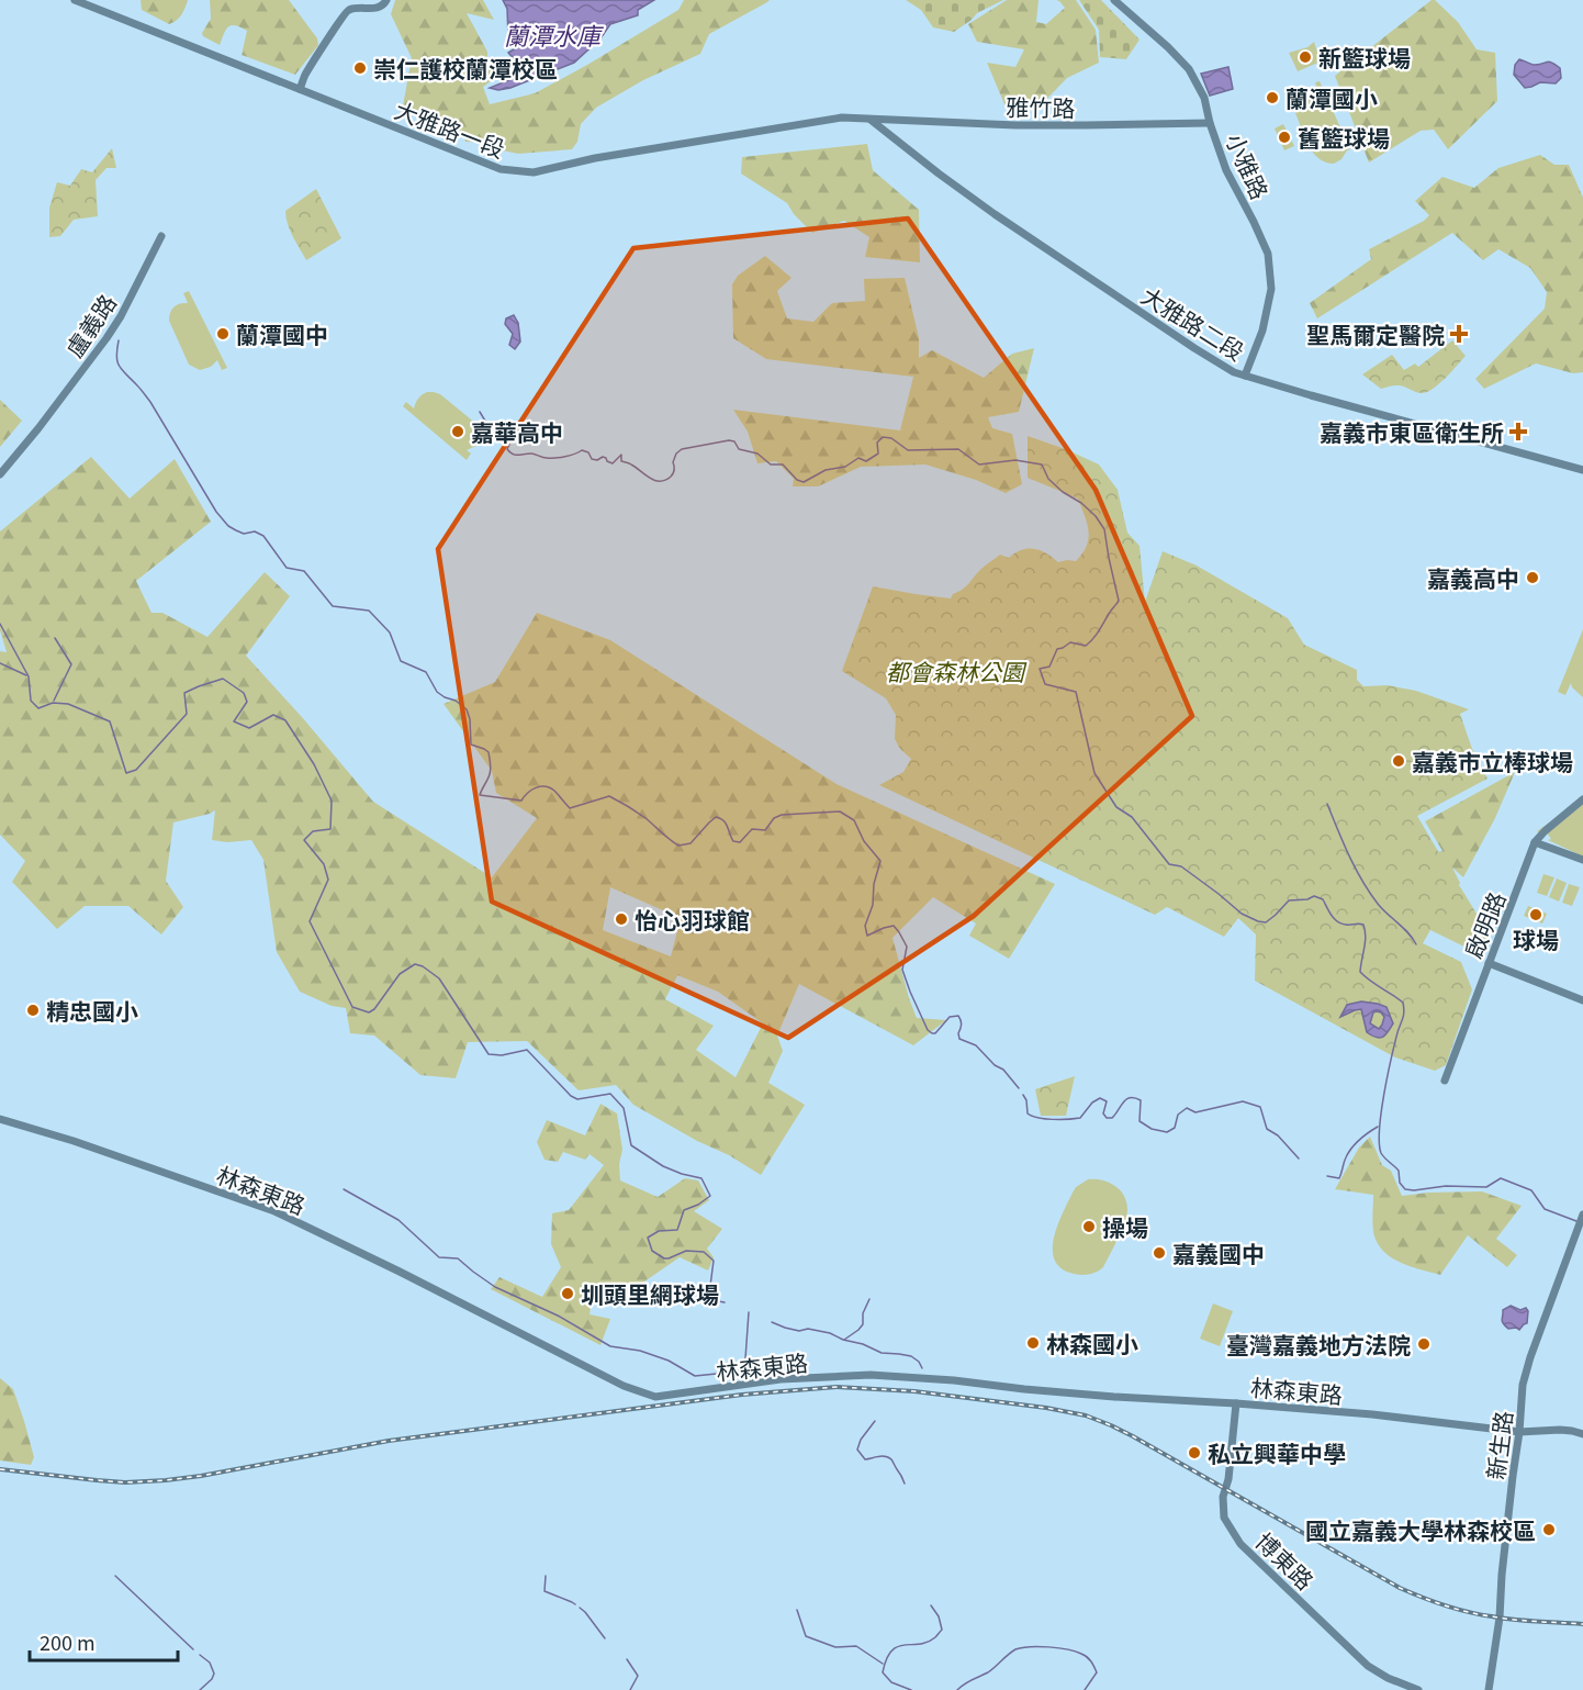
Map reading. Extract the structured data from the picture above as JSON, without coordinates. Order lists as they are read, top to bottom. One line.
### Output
{"streets":{"main road":["雅竹路","大雅路一段","小雅路","大雅路二段","盧義路","啟明路","林森東路","新生路","博東路"]},"crossings":[["雅竹路","大雅路一段"],["雅竹路","小雅路"],["雅竹路","大雅路二段"],["大雅路一段","大雅路二段"],["小雅路","大雅路二段"],["林森東路","新生路"],["林森東路","博東路"]],"water":["蘭潭水庫"],"parks":["都會森林公園"],"places":{"other":["新籃球場","崇仁護校蘭潭校區","蘭潭國小","舊籃球場","蘭潭國中","嘉華高中","嘉義高中","嘉義市立棒球場","球場","怡心羽球館","精忠國小","操場","嘉義國中","圳頭里網球場","林森國小","臺灣嘉義地方法院","私立興華中學","國立嘉義大學林森校區"],"health":["聖馬爾定醫院","嘉義市東區衛生所"]},"scale_bar":"200 m"}
